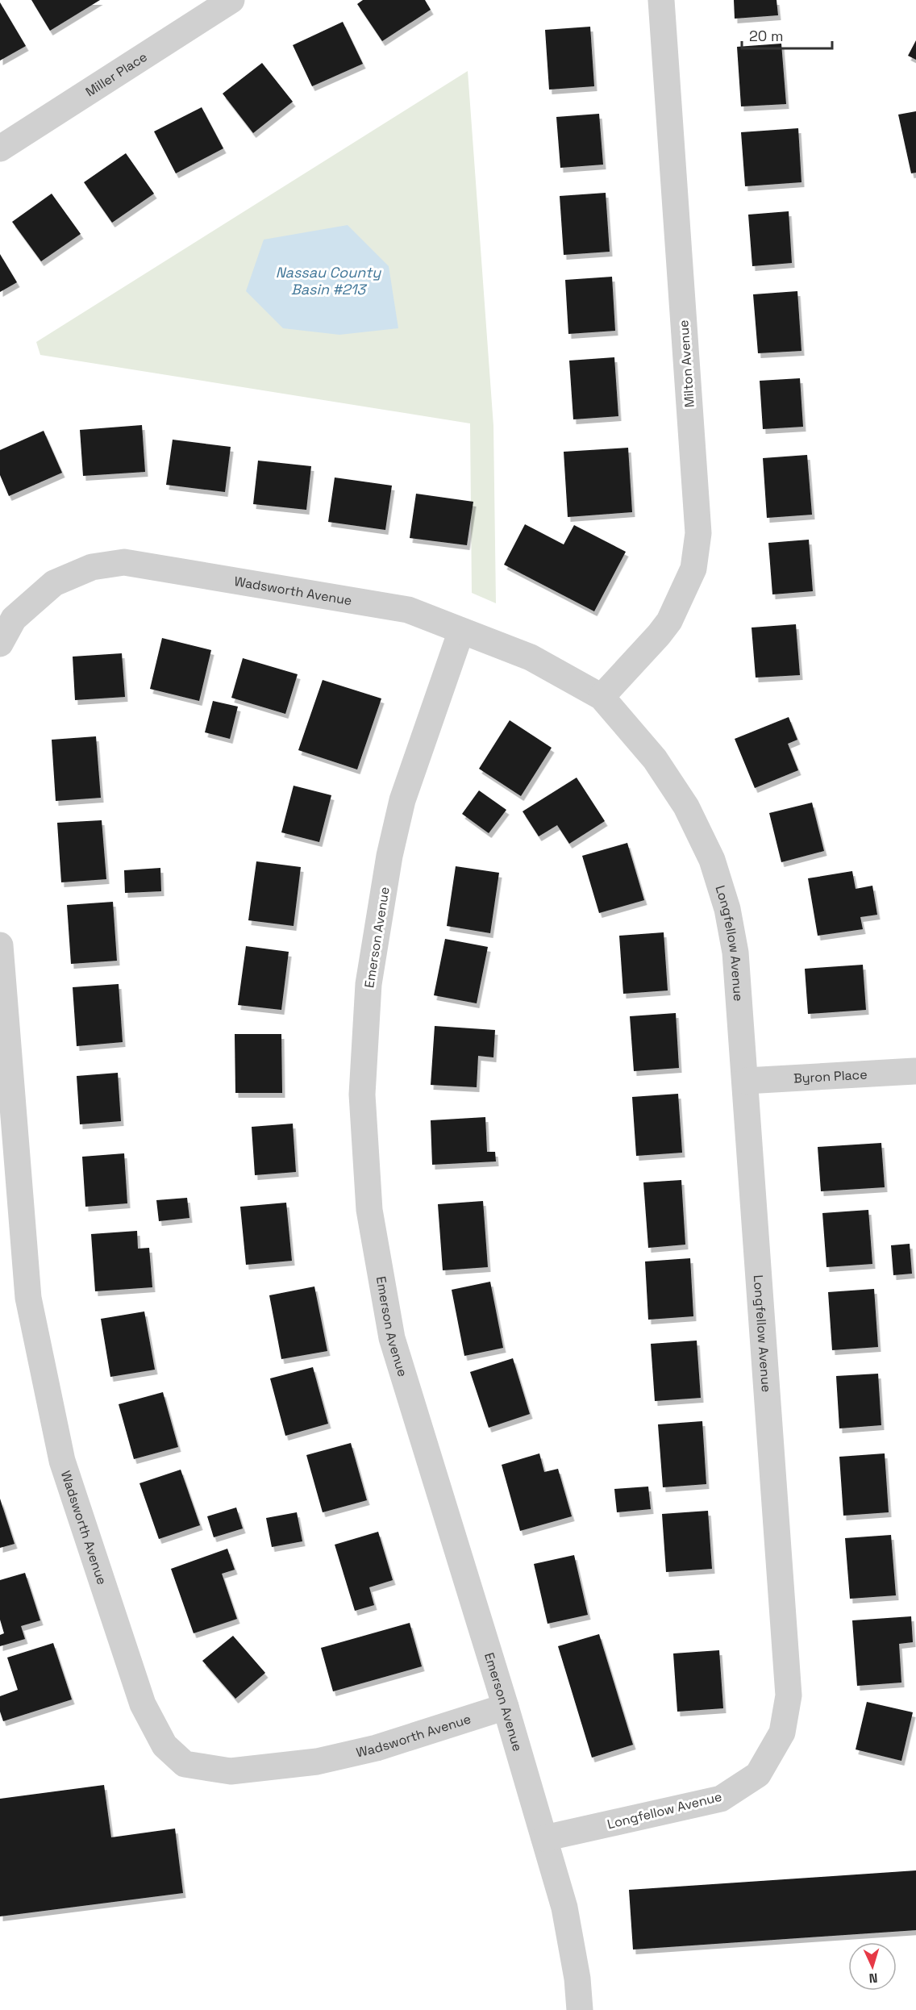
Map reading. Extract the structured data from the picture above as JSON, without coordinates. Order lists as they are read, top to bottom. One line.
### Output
{"streets":{"street":["Miller Place","Milton Avenue","Wadsworth Avenue","Emerson Avenue","Longfellow Avenue","Byron Place"]},"crossings":[["Milton Avenue","Wadsworth Avenue"],["Milton Avenue","Longfellow Avenue"],["Wadsworth Avenue","Emerson Avenue"],["Wadsworth Avenue","Longfellow Avenue"],["Emerson Avenue","Longfellow Avenue"],["Longfellow Avenue","Byron Place"]],"water":["Nassau County Basin #213"],"scale_bar":"20 m","north":"bottom"}
